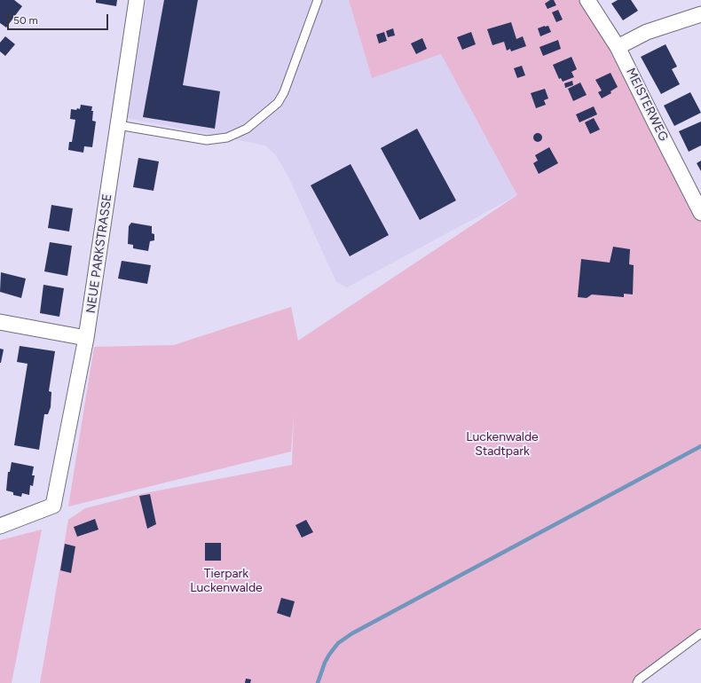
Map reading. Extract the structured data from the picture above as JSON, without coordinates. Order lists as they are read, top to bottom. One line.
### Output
{"streets":{"street":["MEISTERWEG","NEUE PARKSTRASSE"]},"parks":["Luckenwalde Stadtpark","Tierpark Luckenwalde"],"scale_bar":"50 m"}
